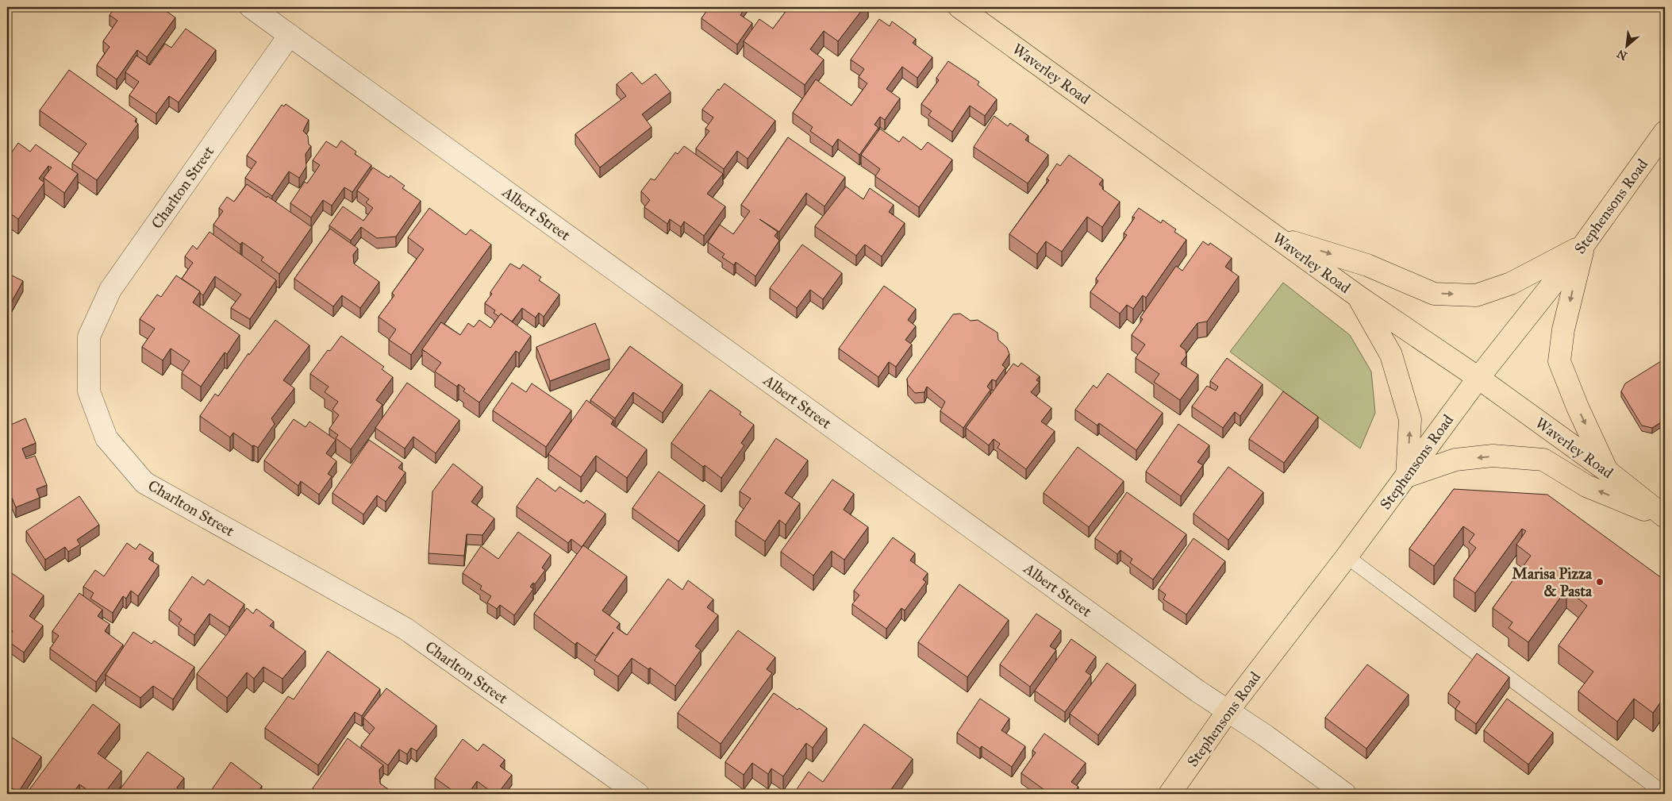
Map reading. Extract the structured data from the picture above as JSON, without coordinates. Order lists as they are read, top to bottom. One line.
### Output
{"streets":{"main road":["Waverley Road","Stephensons Road"],"street":["Charlton Street","Albert Street"]},"crossings":[["Waverley Road","Stephensons Road"],["Charlton Street","Albert Street"],["Stephensons Road","Albert Street"]],"places":["Marisa Pizza & Pasta"],"north":"bottom left"}
